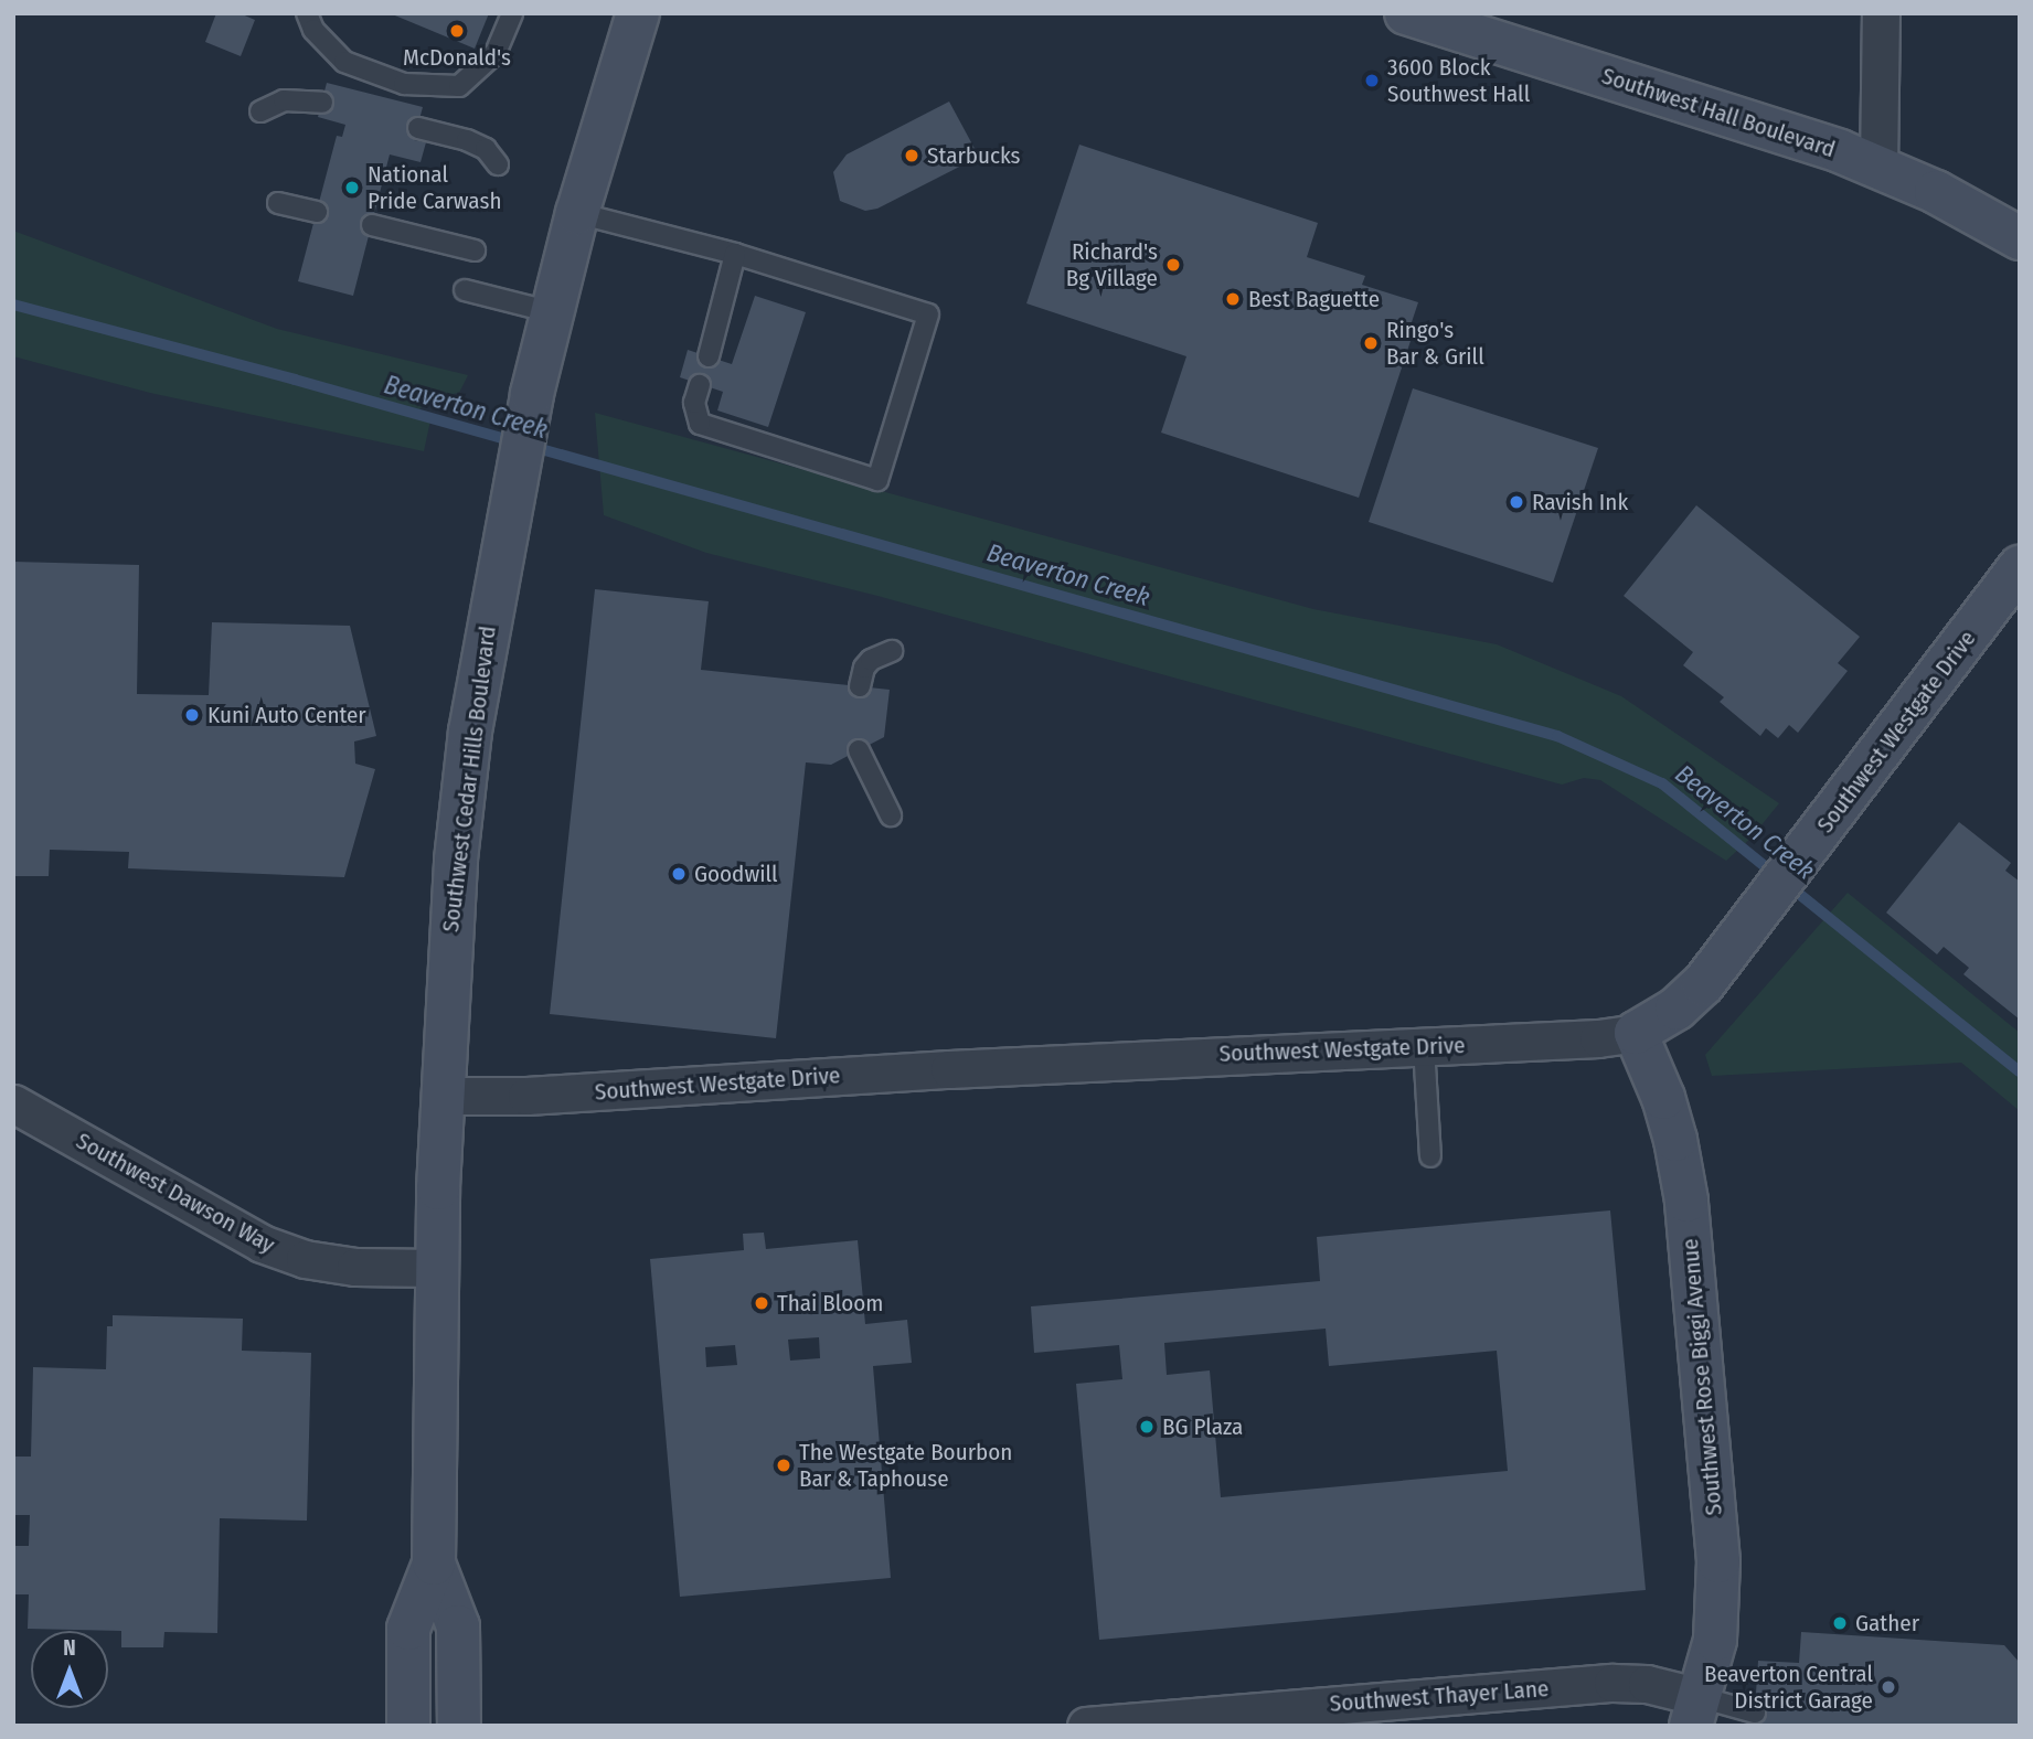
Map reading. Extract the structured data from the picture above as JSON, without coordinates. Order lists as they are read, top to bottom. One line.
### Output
{"streets":{"main road":["Southwest Hall Boulevard","Southwest Westgate Drive","Southwest Cedar Hills Boulevard","Southwest Rose Biggi Avenue"],"street":["Southwest Dawson Way","Southwest Thayer Lane"]},"crossings":[["Southwest Westgate Drive","Southwest Cedar Hills Boulevard"],["Southwest Westgate Drive","Southwest Rose Biggi Avenue"],["Southwest Cedar Hills Boulevard","Southwest Dawson Way"],["Southwest Rose Biggi Avenue","Southwest Thayer Lane"]],"water":["Beaverton Creek"],"places":["McDonald's","3600 Block Southwest Hall","Starbucks","National Pride Carwash","Richard's Bg Village","Best Baguette","Ringo's Bar & Grill","Ravish Ink","Kuni Auto Center","Goodwill","Thai Bloom","BG Plaza","The Westgate Bourbon Bar & Taphouse","Gather","Beaverton Central District Garage"],"north":"top"}
